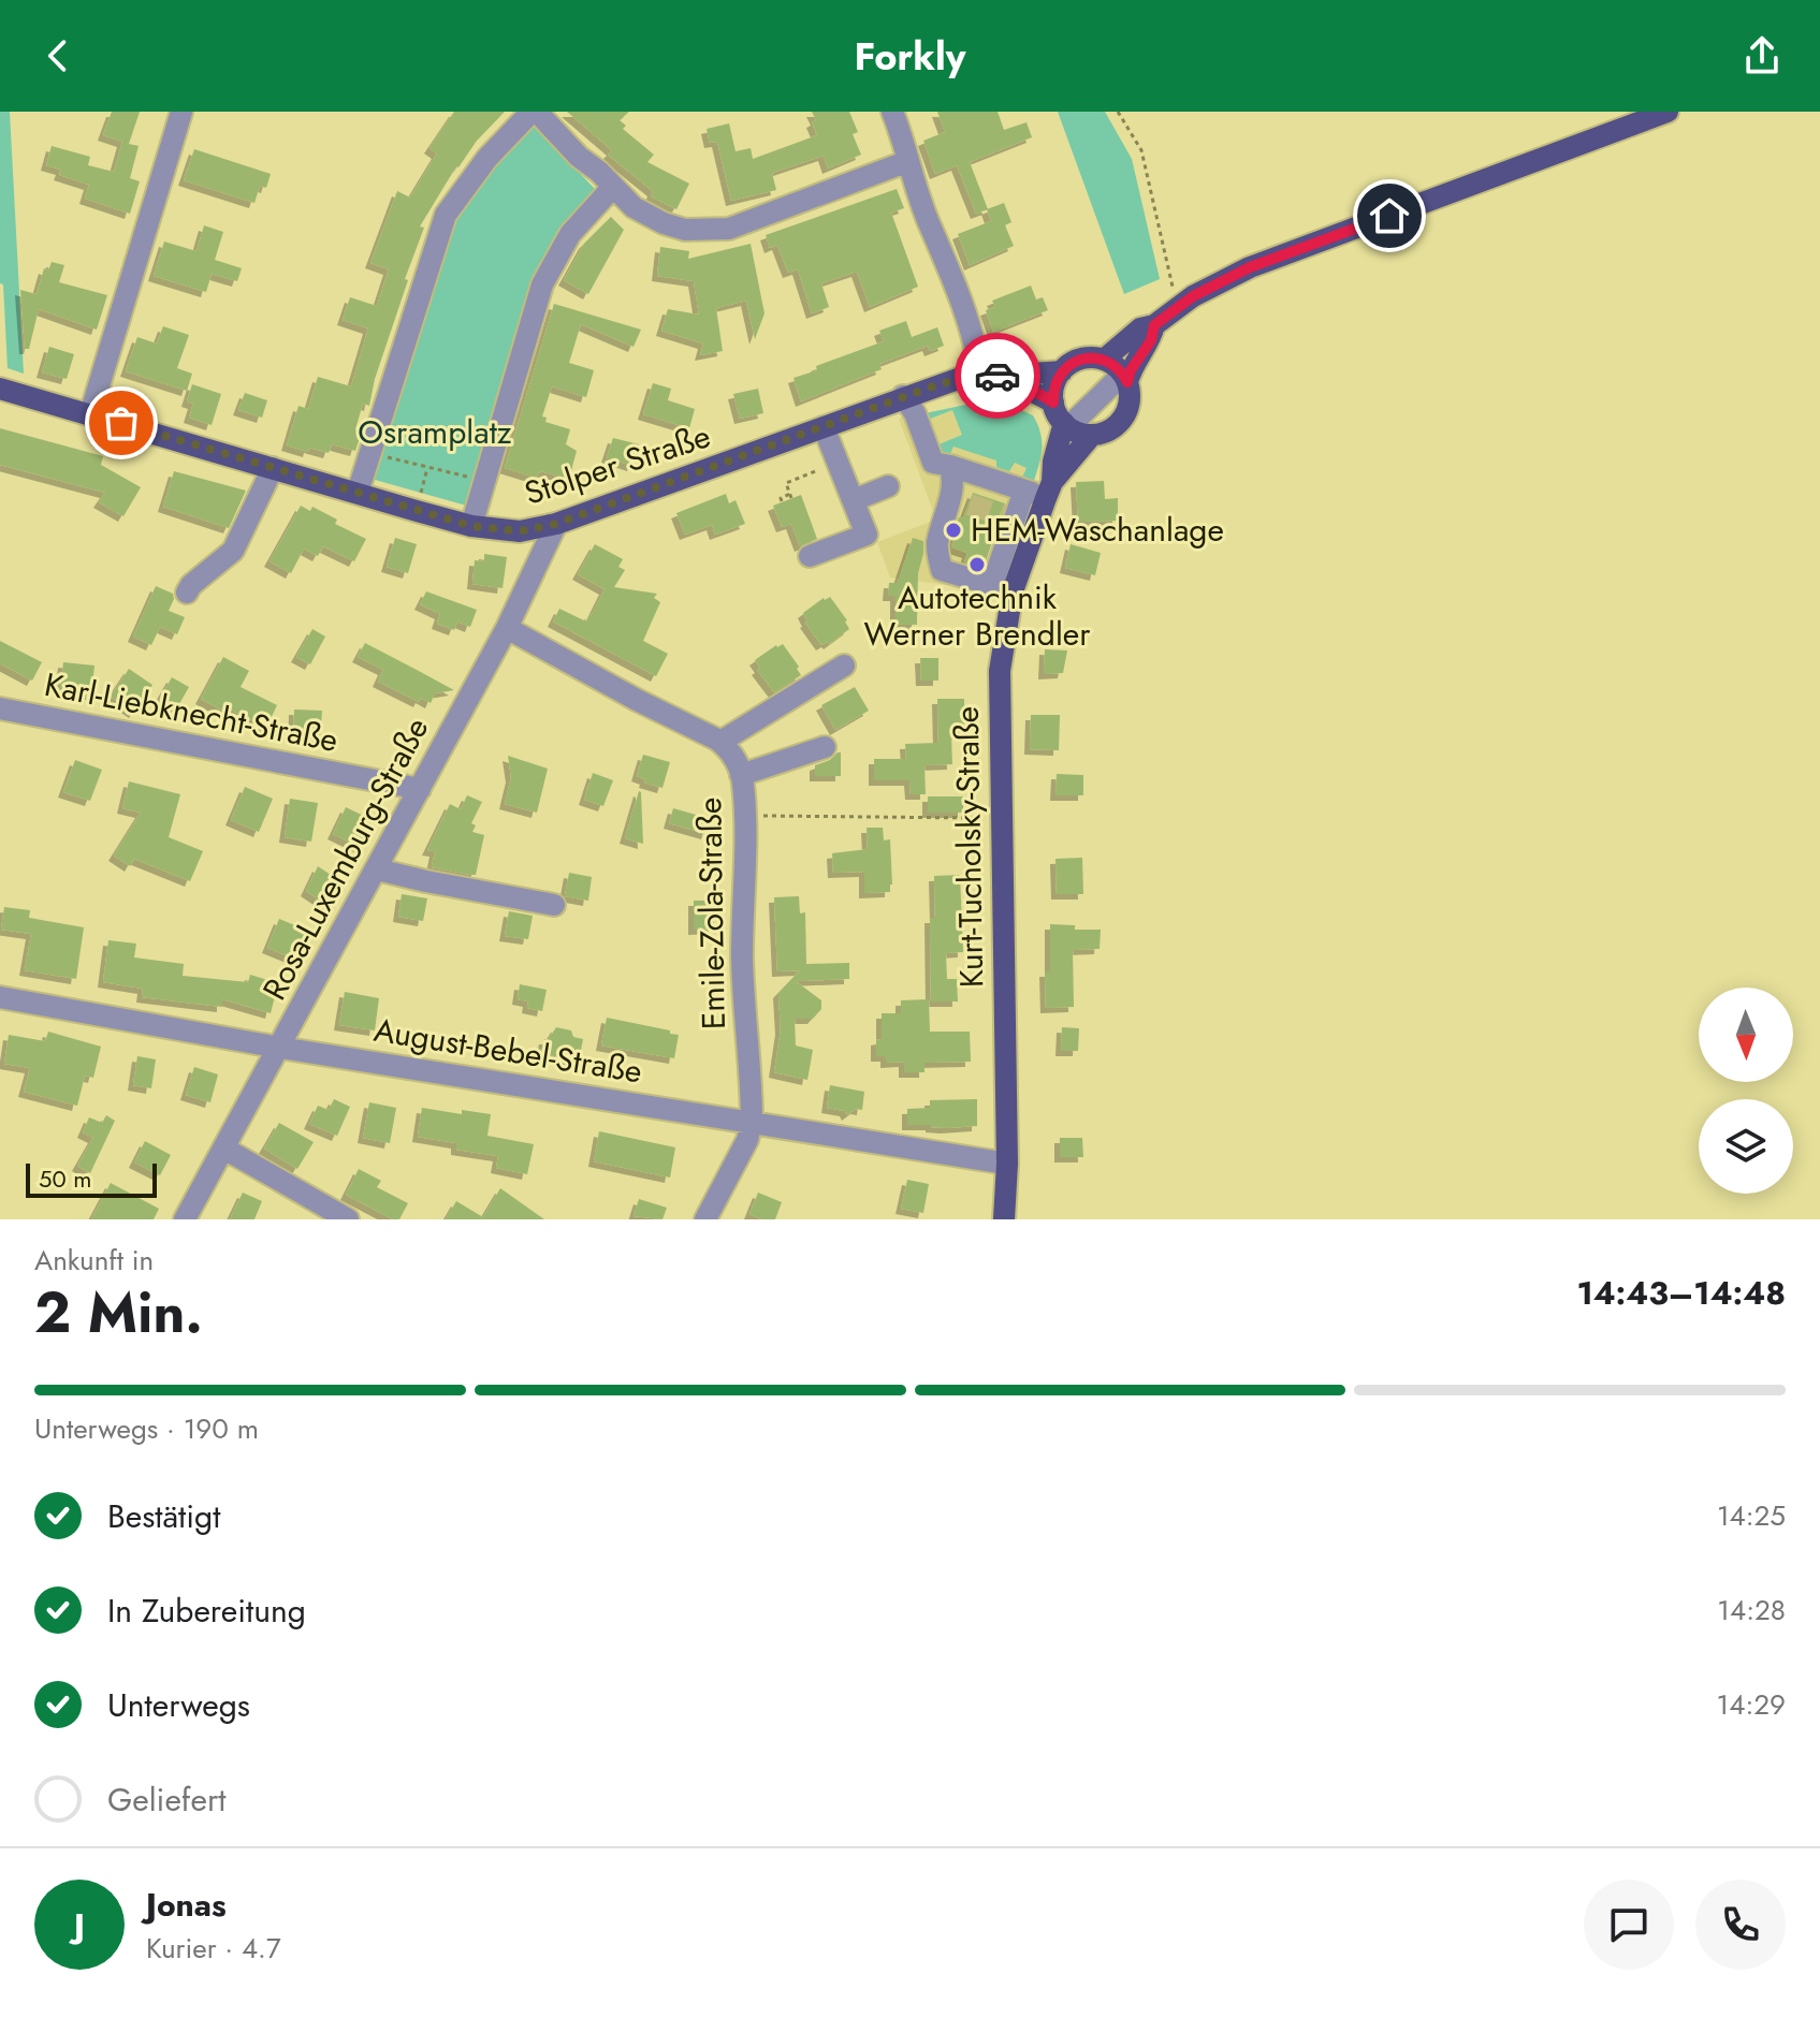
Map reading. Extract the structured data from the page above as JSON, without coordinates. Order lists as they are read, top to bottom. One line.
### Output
{"streets":{"main road":["Stolper Straße","Kurt-Tucholsky-Straße"],"street":["Karl-Liebknecht-Straße","Rosa-Luxemburg-Straße","Emile-Zola-Straße","August-Bebel-Straße"]},"crossings":[["Stolper Straße","Rosa-Luxemburg-Straße"],["Karl-Liebknecht-Straße","Rosa-Luxemburg-Straße"],["Kurt-Tucholsky-Straße","August-Bebel-Straße"],["Rosa-Luxemburg-Straße","August-Bebel-Straße"],["Emile-Zola-Straße","August-Bebel-Straße"]],"parks":["Osramplatz"],"places":["HEM-Waschanlage","Autotechnik Werner Brendler"],"scale_bar":"50 m","north":"bottom","page":{"header":"Forkly","scale":"50 m","heading":["2 Min.","Ankunft in","14:43–14:48"],"panel":["Jonas","Kurier · 4.7"],"bar":"Unterwegs · 190 m","list":[["Bestätigt","14:25"],["In Zubereitung","14:28"],["Unterwegs","14:29"],"Geliefert"],"round":"J"}}
